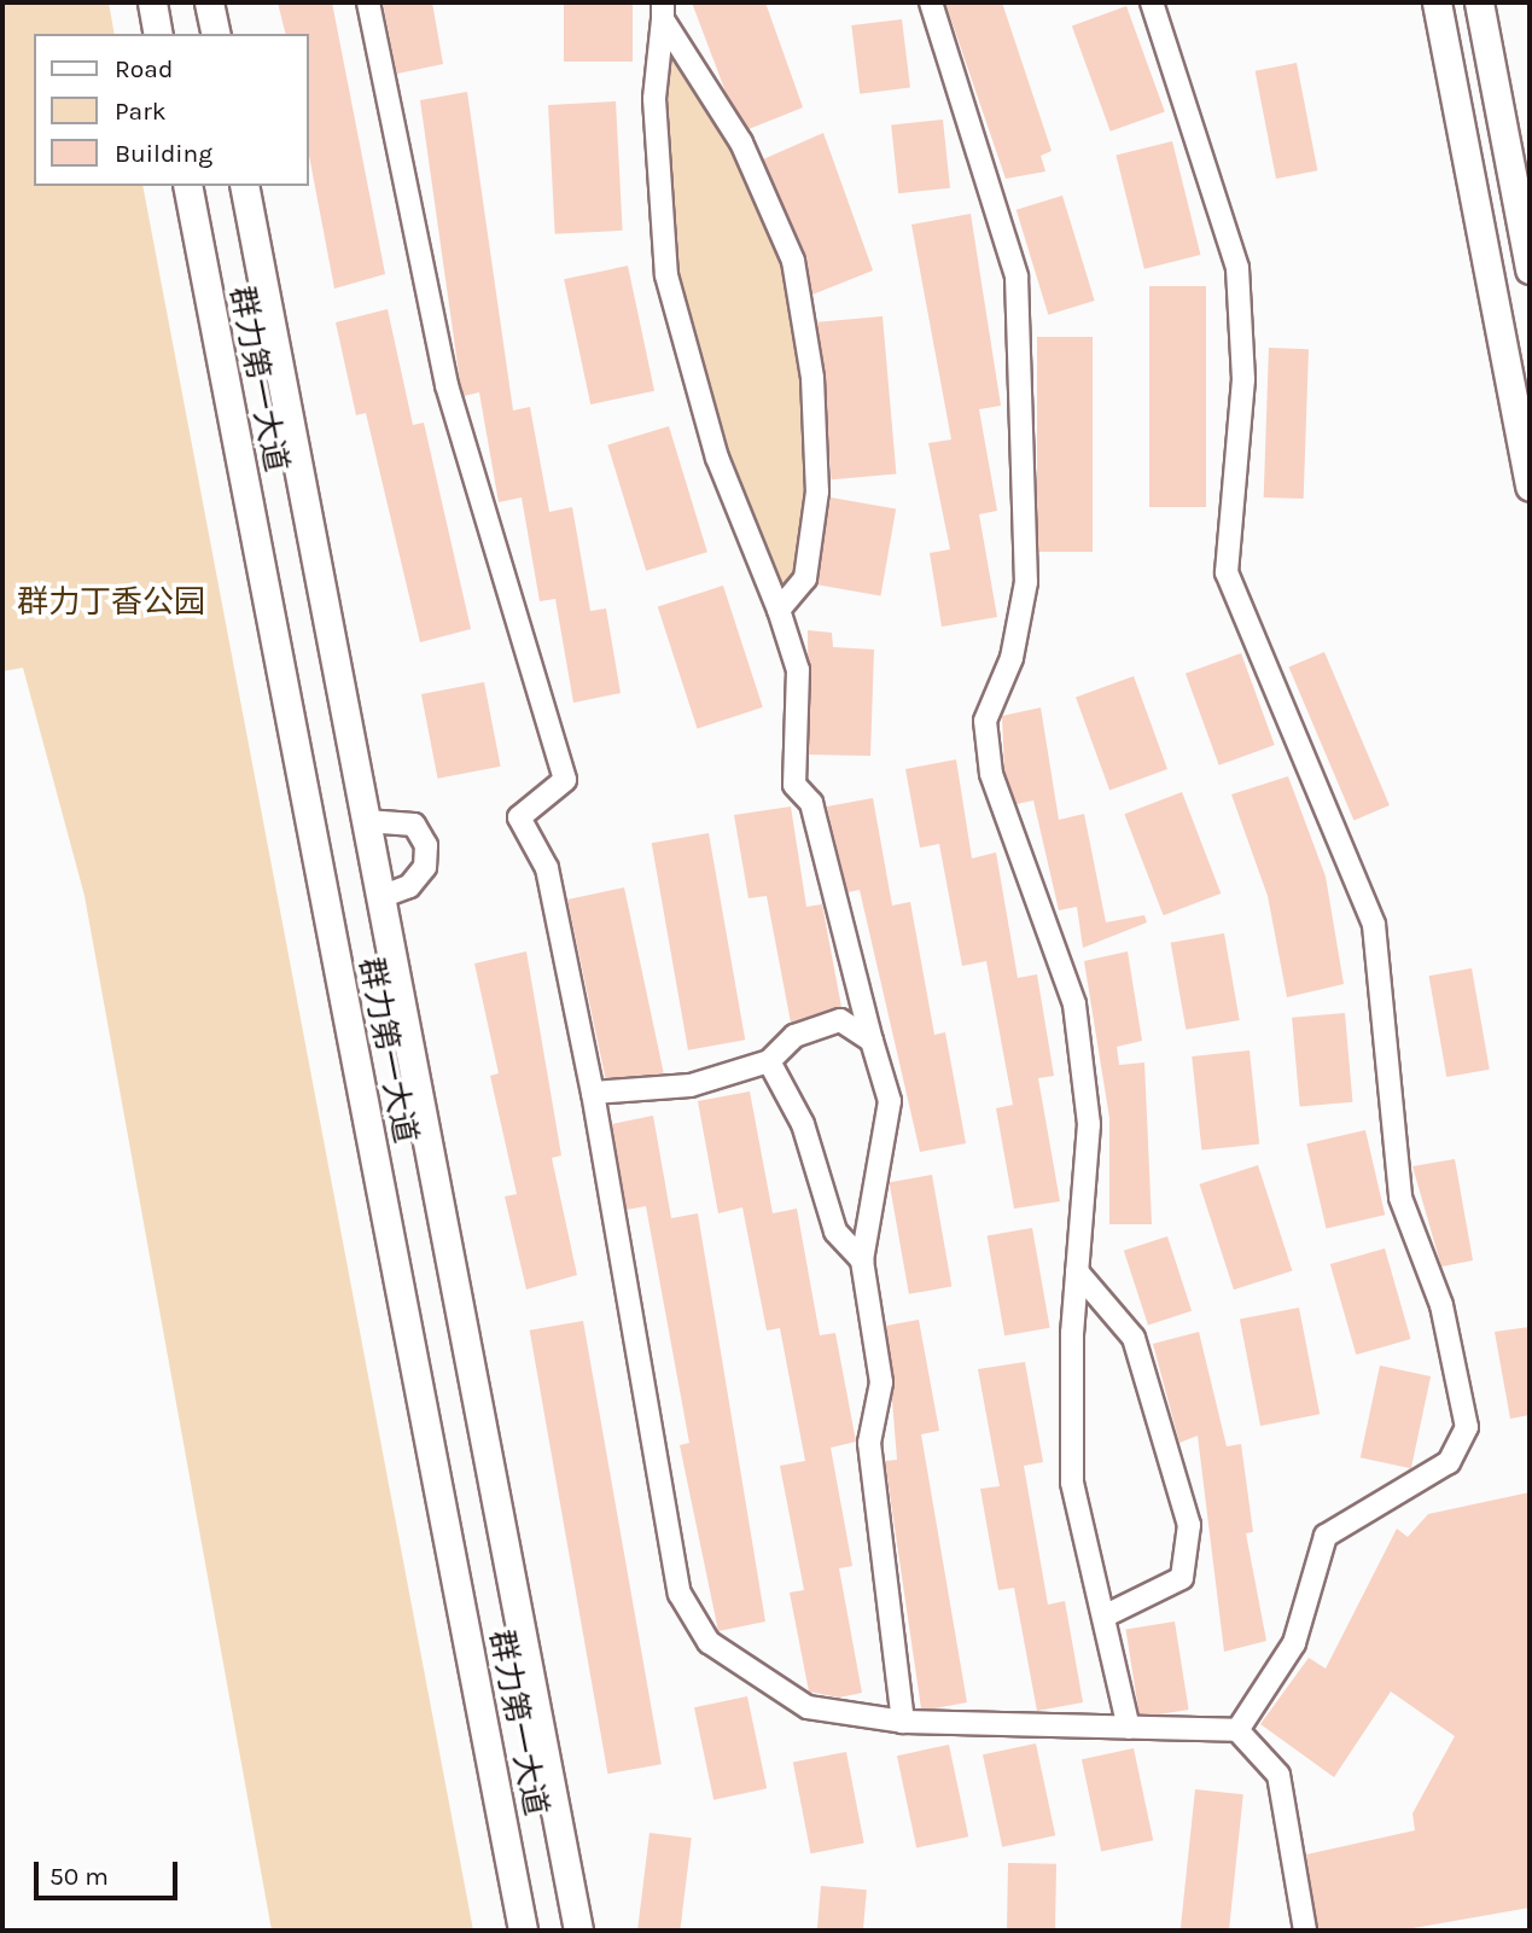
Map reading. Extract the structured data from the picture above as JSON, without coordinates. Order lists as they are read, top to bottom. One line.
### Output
{"streets":{"main road":["群力第一大道"]},"parks":["群力丁香公园"],"legend":["Road","Park","Building"],"scale_bar":"50 m"}
